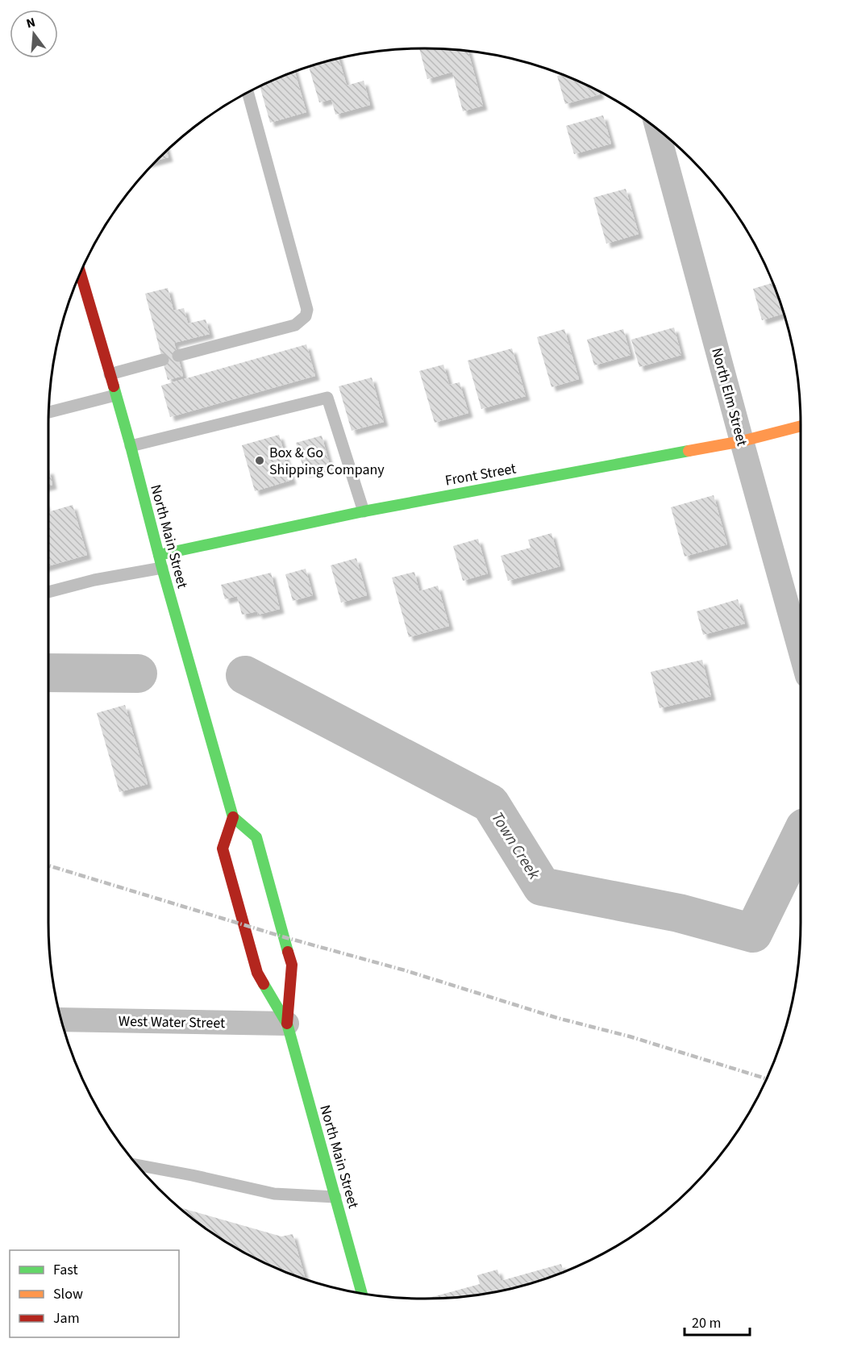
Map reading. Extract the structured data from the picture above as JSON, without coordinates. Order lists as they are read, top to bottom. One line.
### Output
{"streets":{"main road":["Front Street","North Main Street"],"street":["North Elm Street","West Water Street"]},"crossings":[["North Elm Street","Front Street"],["Front Street","North Main Street"],["North Main Street","West Water Street"]],"water":["Town Creek"],"places":["Box & Go Shipping Company"],"legend":["Fast","Slow","Jam"],"scale_bar":"20 m","north":"top"}
